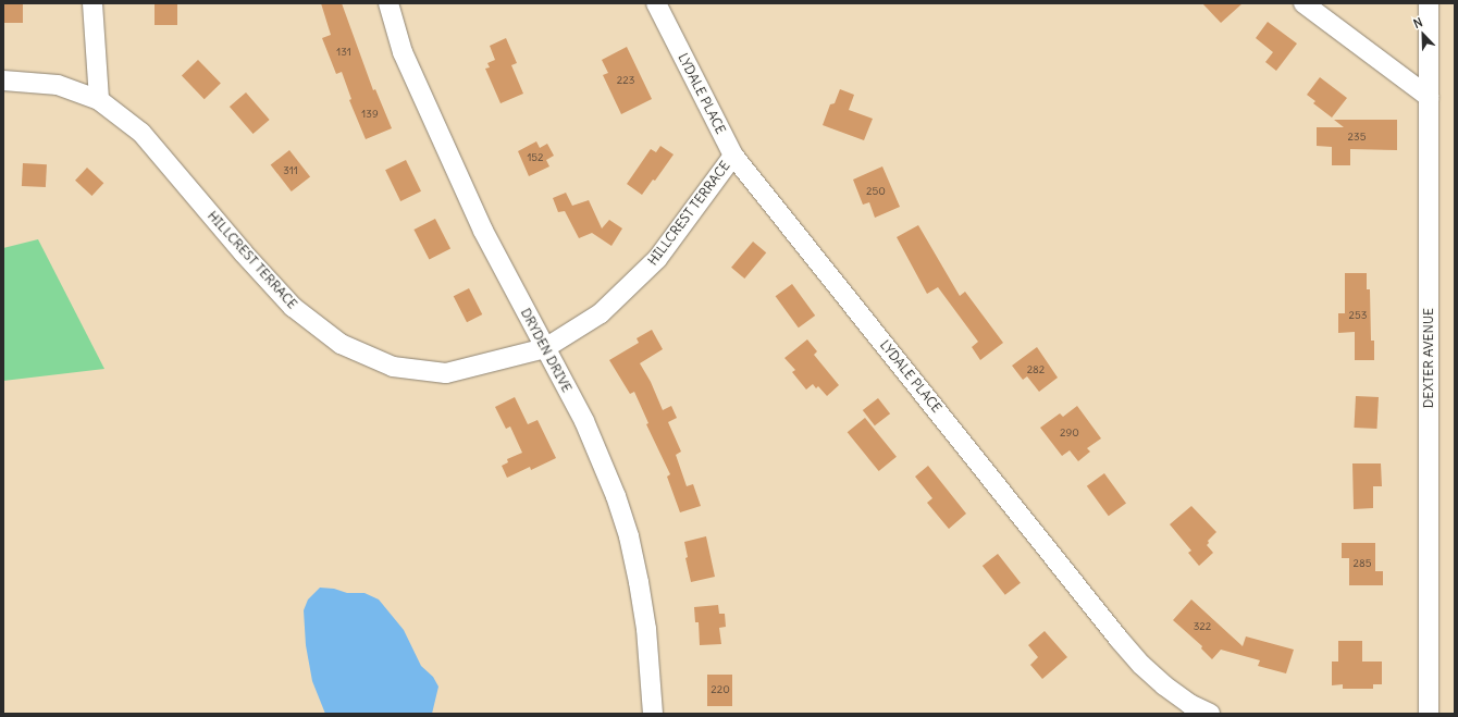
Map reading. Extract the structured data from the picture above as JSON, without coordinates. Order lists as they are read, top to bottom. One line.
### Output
{"streets":{"street":["LYDALE PLACE","HILLCREST TERRACE","DRYDEN DRIVE","DEXTER AVENUE"]},"crossings":[["LYDALE PLACE","HILLCREST TERRACE"],["HILLCREST TERRACE","DRYDEN DRIVE"]],"house_numbers":["131","223","139","235","152","311","250","253","282","290","285","322","220"],"north":"top left"}
